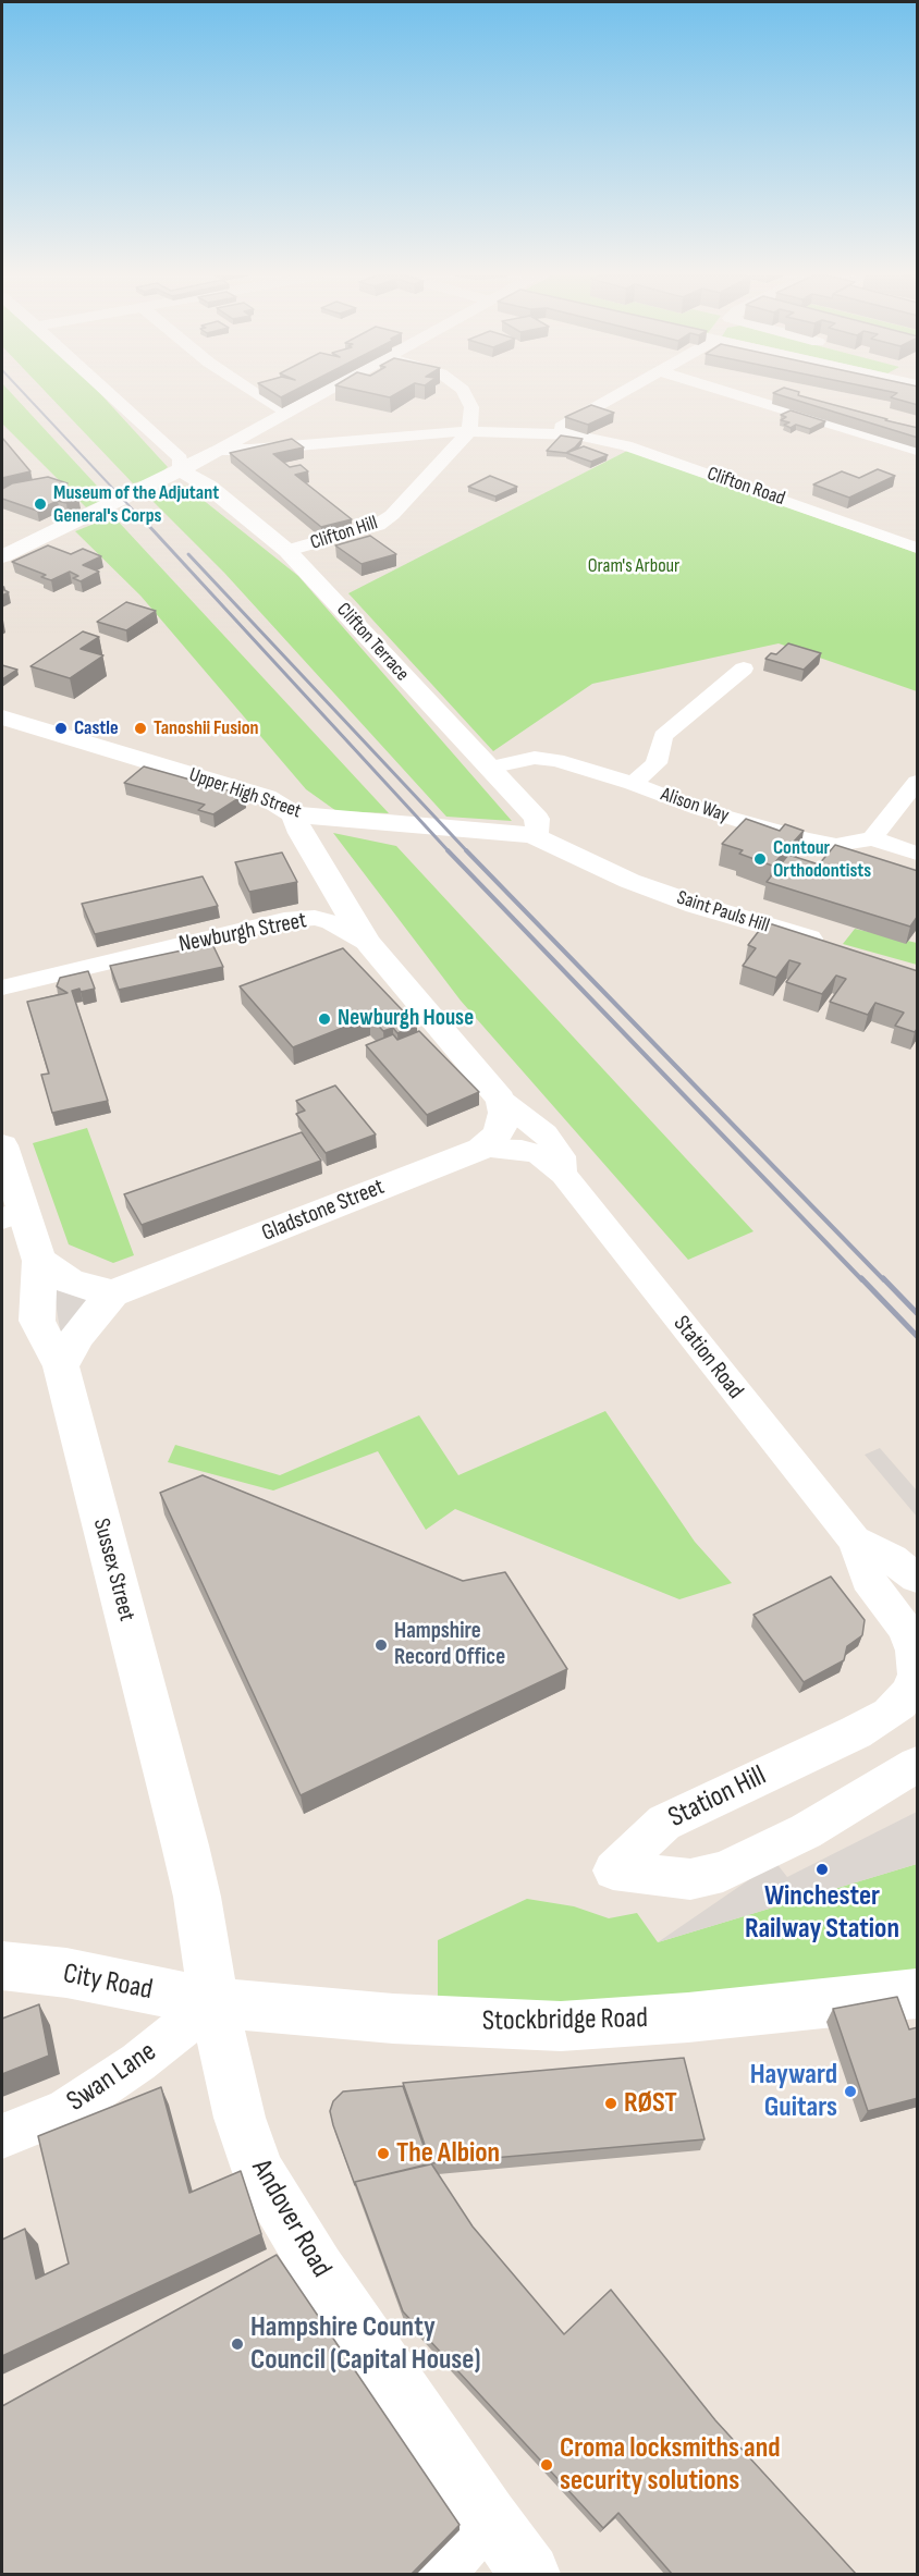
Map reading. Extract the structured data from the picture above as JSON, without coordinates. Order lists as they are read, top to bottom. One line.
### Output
{"streets":{"main road":["Clifton Terrace","Upper High Street","Saint Pauls Hill","Gladstone Street","Station Road","Sussex Street","City Road","Stockbridge Road","Andover Road"],"street":["Clifton Road","Clifton Hill","Alison Way","Newburgh Street","Station Hill","Swan Lane"]},"crossings":[["Clifton Road","Clifton Hill"],["Clifton Hill","Clifton Terrace"],["Clifton Terrace","Upper High Street"],["Clifton Terrace","Alison Way"],["Clifton Terrace","Saint Pauls Hill"],["Upper High Street","Saint Pauls Hill"],["Newburgh Street","Station Road"],["Gladstone Street","Station Road"],["Gladstone Street","Sussex Street"],["Station Road","Station Hill"],["Sussex Street","City Road"],["Sussex Street","Stockbridge Road"],["Sussex Street","Swan Lane"],["Sussex Street","Andover Road"],["City Road","Stockbridge Road"],["City Road","Swan Lane"],["City Road","Andover Road"],["Stockbridge Road","Swan Lane"],["Stockbridge Road","Andover Road"],["Swan Lane","Andover Road"]],"parks":["Oram's Arbour"],"places":["Museum of the Adjutant General's Corps","Castle","Tanoshii Fusion","Contour Orthodontists","Newburgh House","Hampshire Record Office","Winchester Railway Station","Hayward Guitars","RØST","The Albion","Hampshire County Council (Capital House)","Croma locksmiths and security solutions"]}
